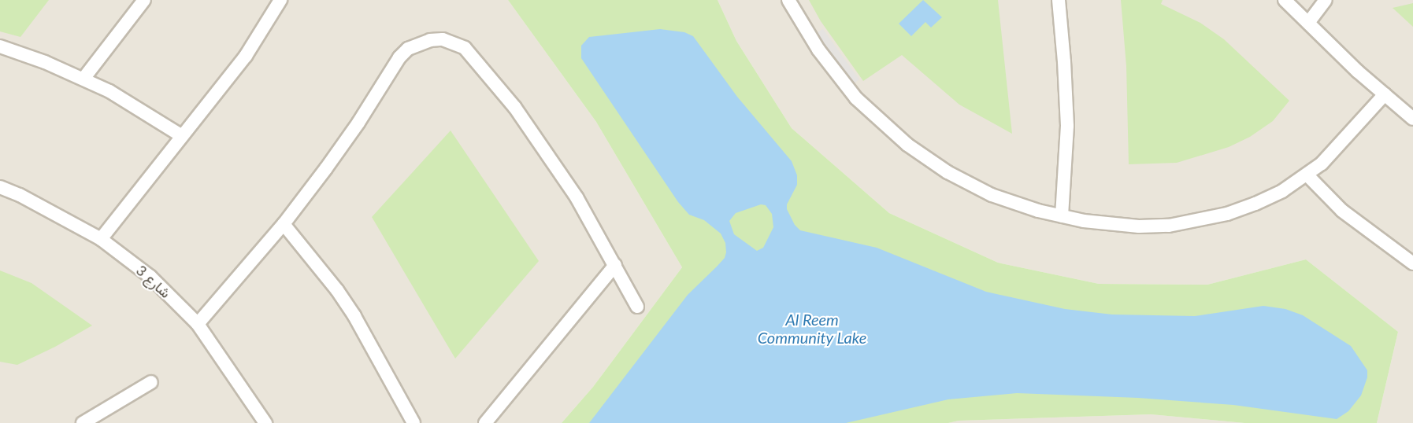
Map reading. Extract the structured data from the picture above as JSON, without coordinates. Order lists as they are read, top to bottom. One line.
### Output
{"streets":{"street":["شارع 3"]},"water":["Al Reem Community Lake"]}
